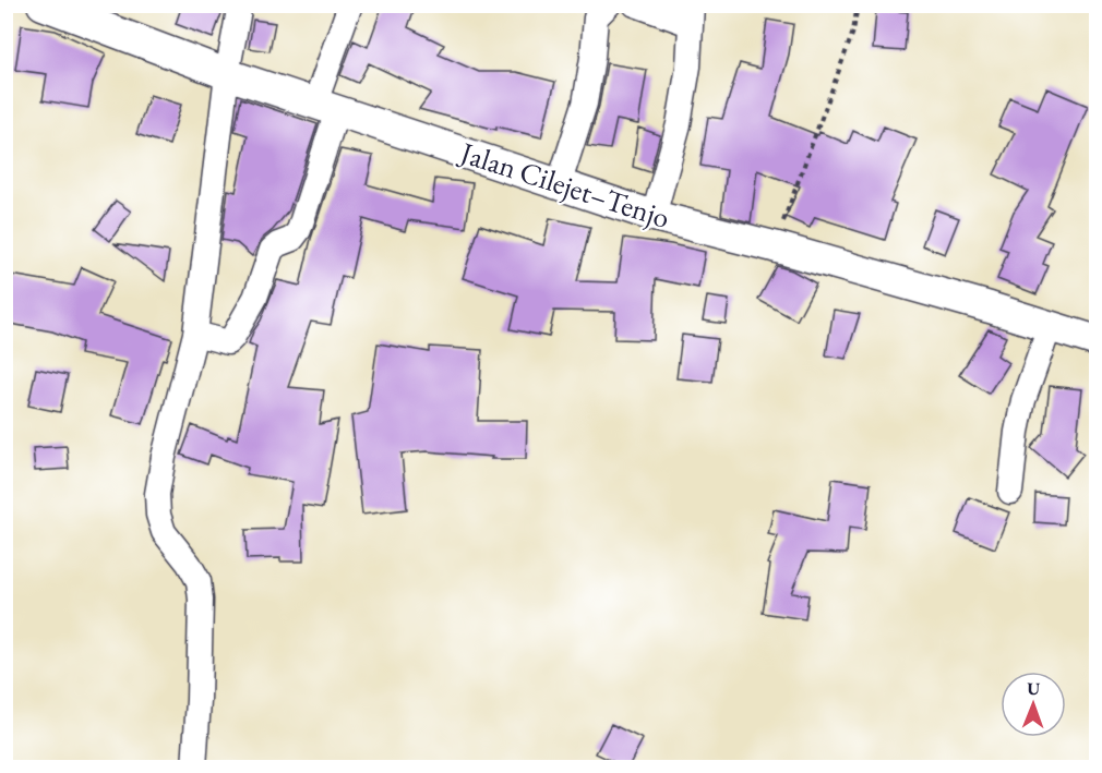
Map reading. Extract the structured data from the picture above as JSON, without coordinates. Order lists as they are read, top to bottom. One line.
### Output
{"streets":{"main road":["Jalan Cilejet–Tenjo"]},"north":"top"}
